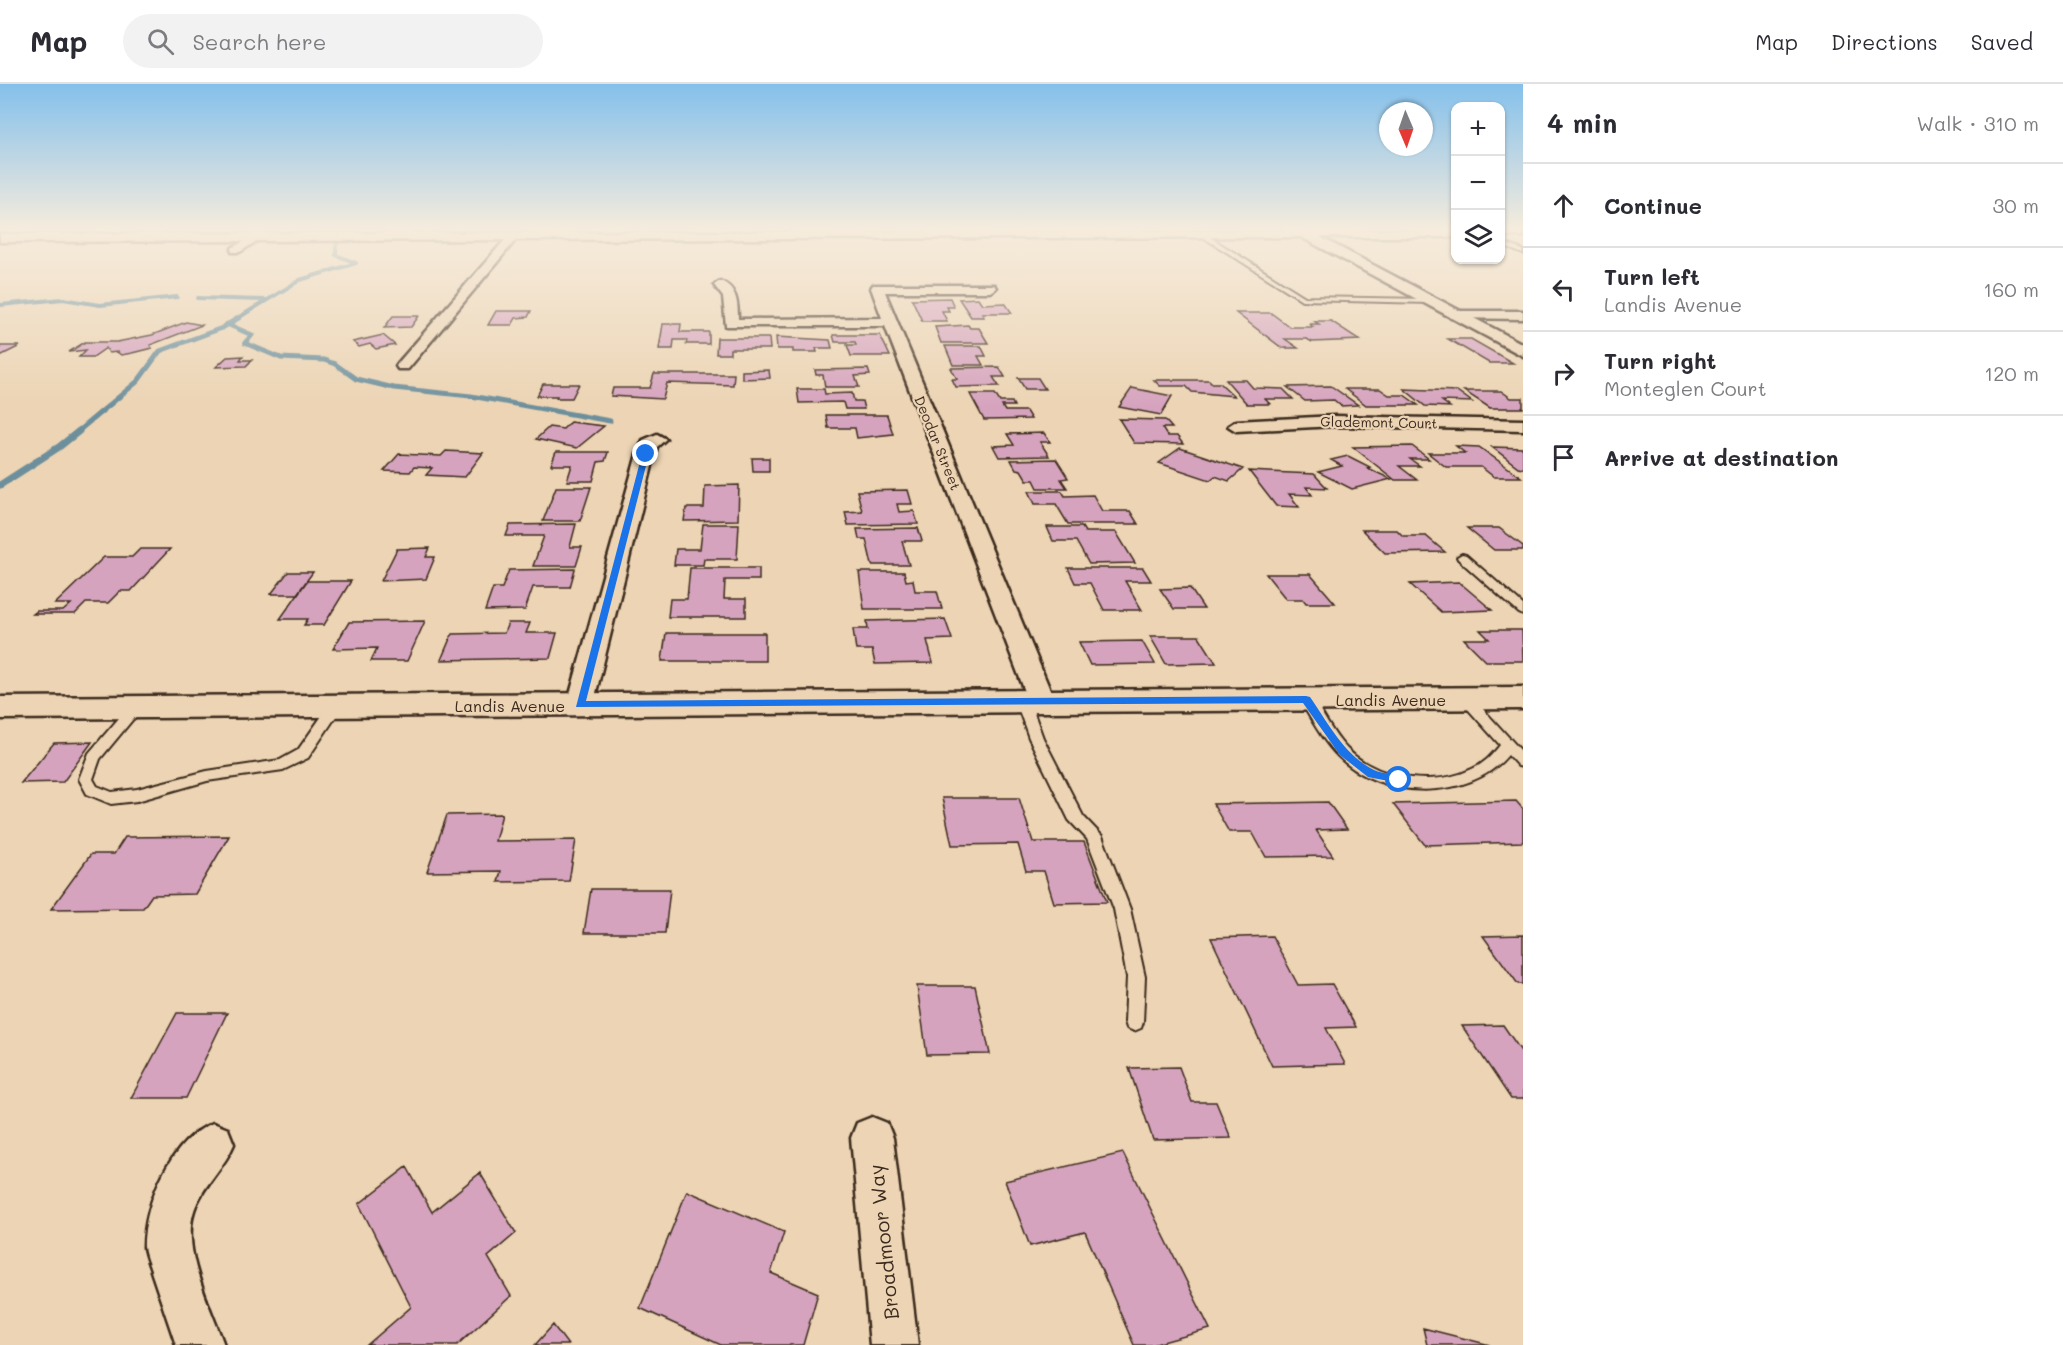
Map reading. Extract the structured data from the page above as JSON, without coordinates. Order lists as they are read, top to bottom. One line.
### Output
{"streets":{"street":["Glademont Court","Deodar Street","Landis Avenue","Broadmoor Way"]},"crossings":[["Deodar Street","Landis Avenue"]],"north":"bottom","page":{"header":"Map","search":"Search here","nav":["Map","Directions","Saved"],"heading":["4 min","Walk · 310 m"],"map_buttons":["+","−"],"list":[["Continue","30 m"],["Turn left","Landis Avenue","160 m"],["Turn right","Monteglen Court","120 m"],"Arrive at destination"]}}
